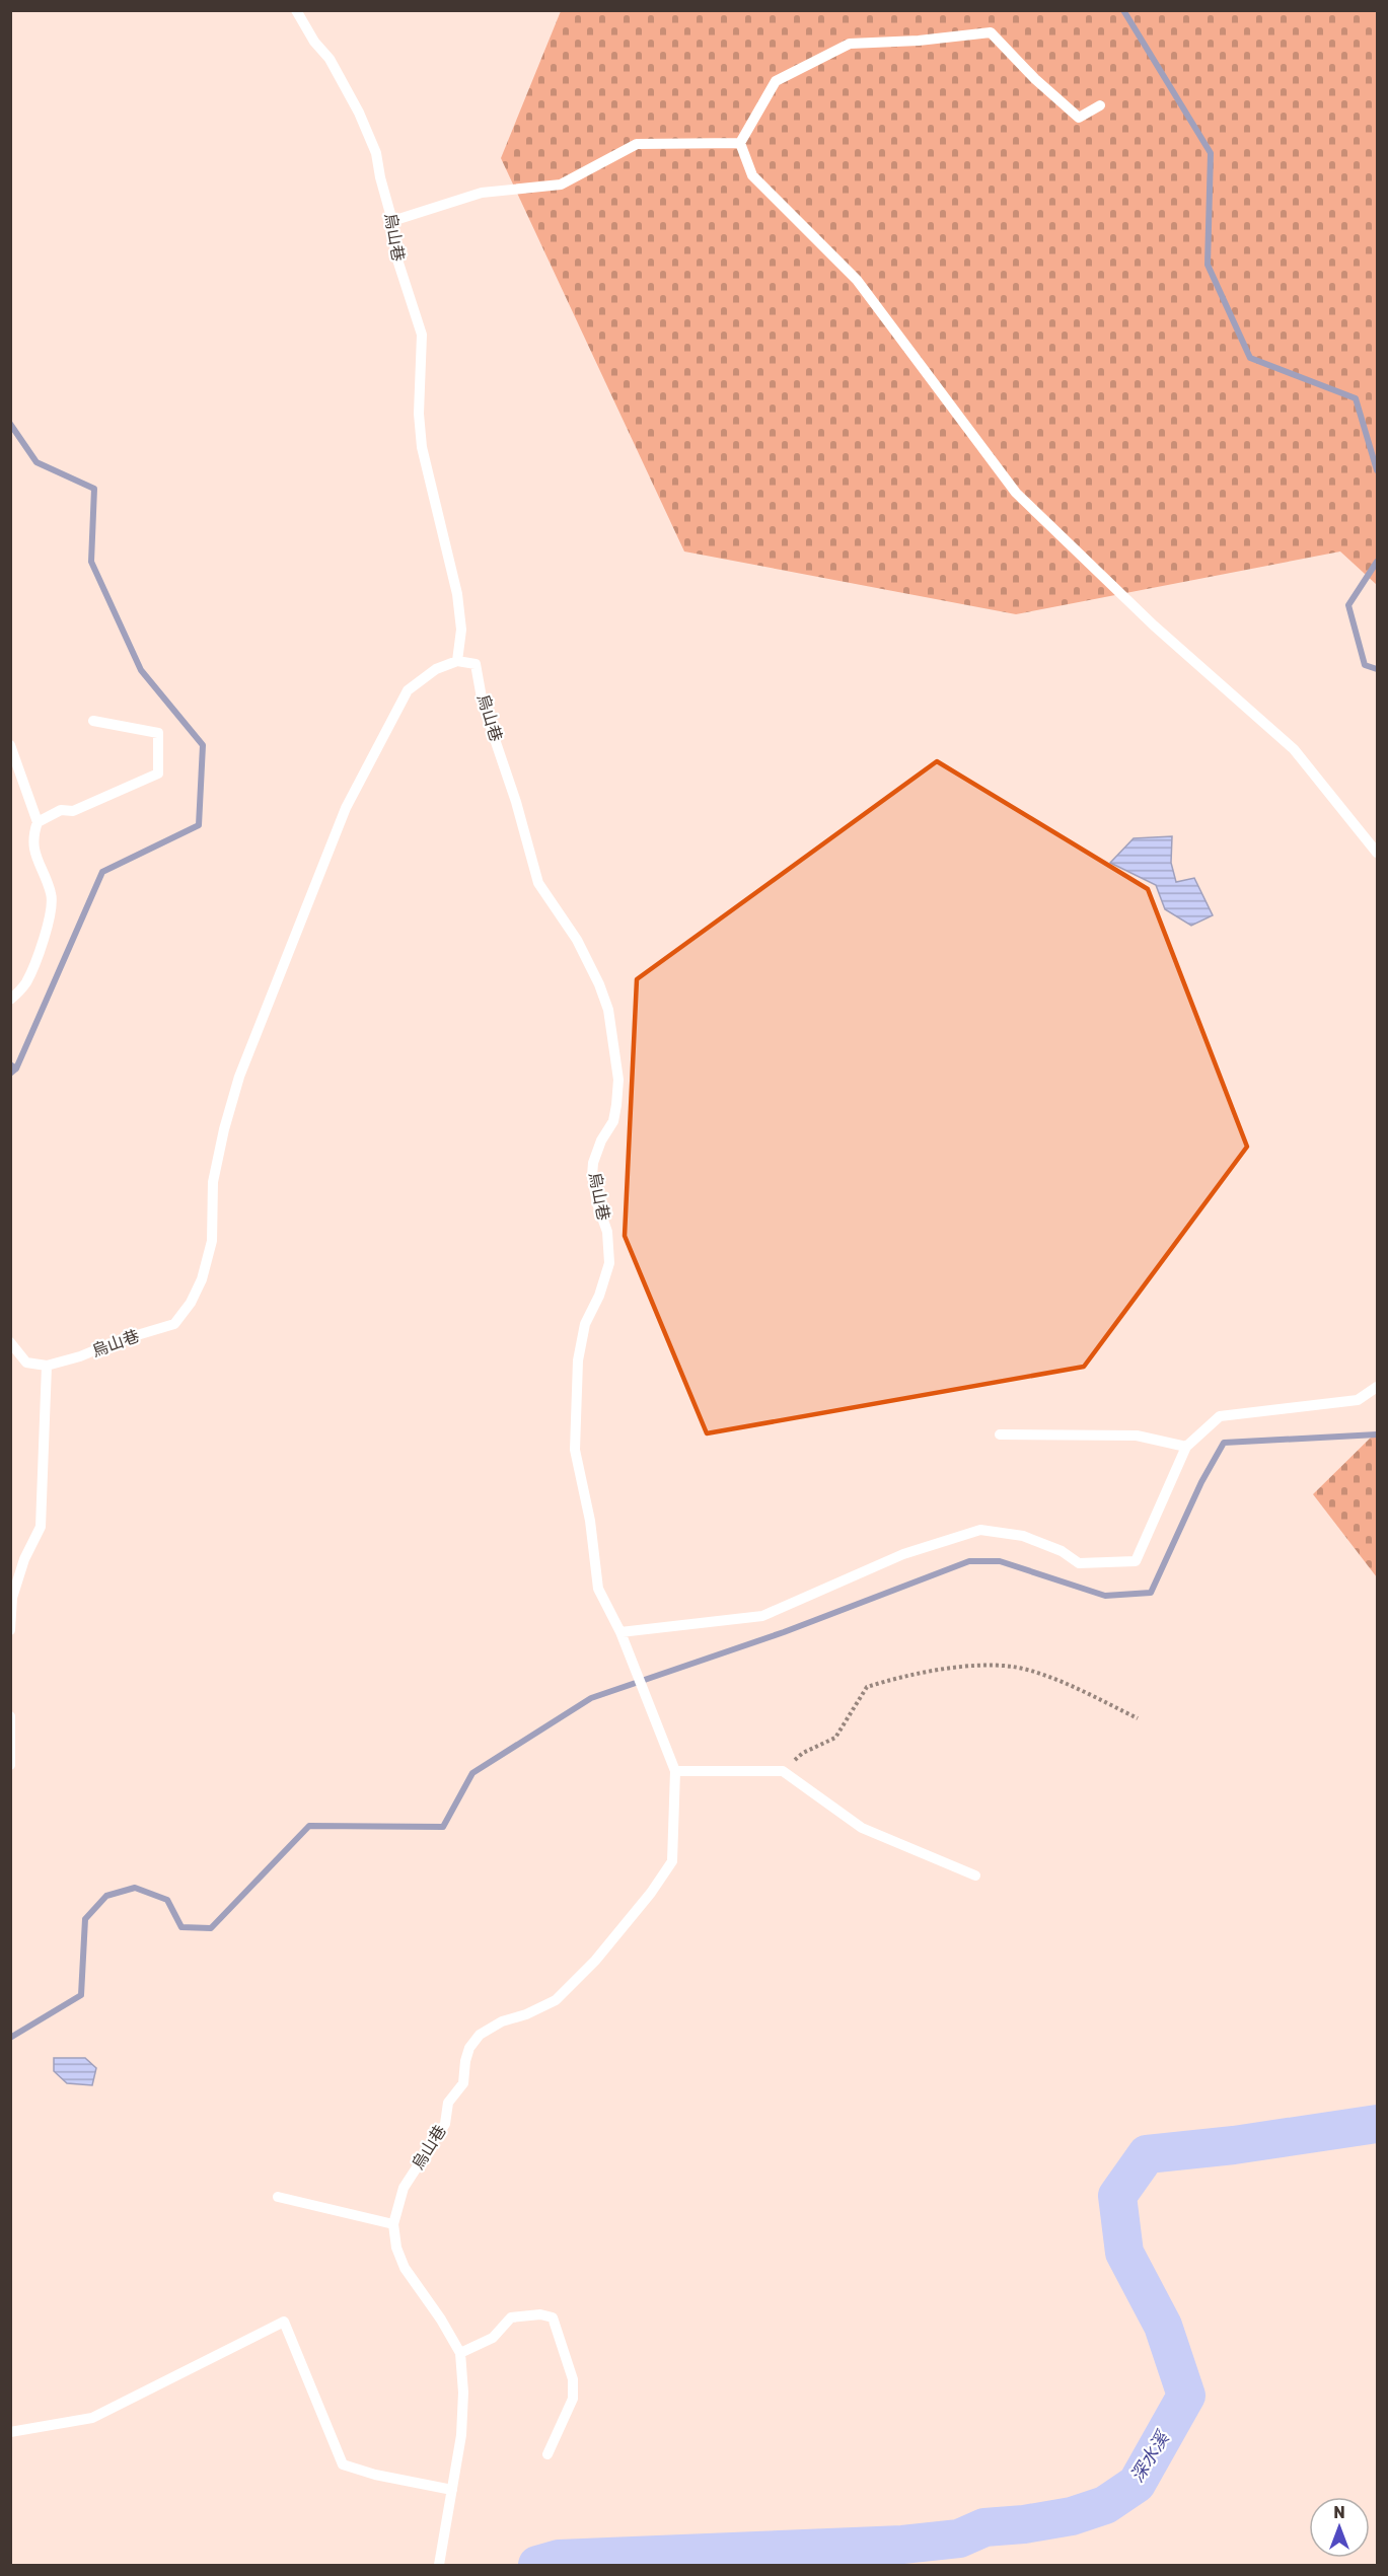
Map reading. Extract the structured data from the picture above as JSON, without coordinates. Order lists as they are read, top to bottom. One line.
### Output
{"streets":{"lane":["烏山巷"]},"water":["深水溪"],"north":"top"}
